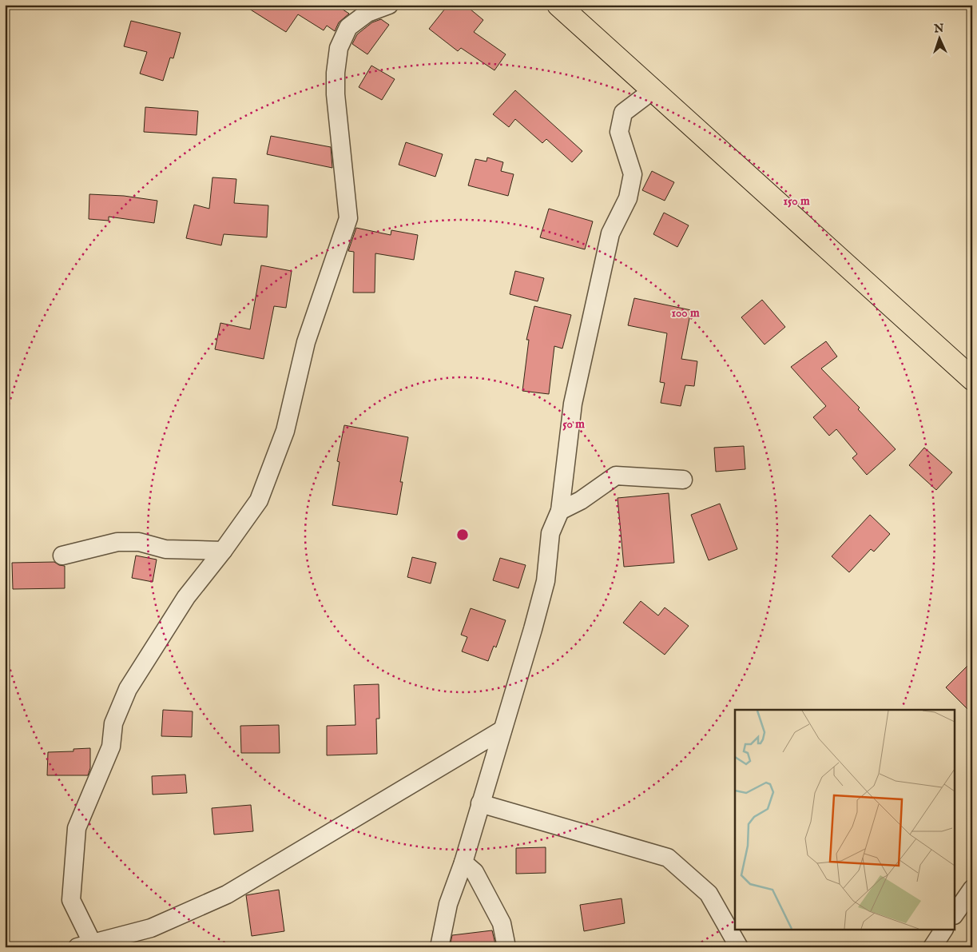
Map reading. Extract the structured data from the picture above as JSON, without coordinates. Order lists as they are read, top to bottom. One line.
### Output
{"north":"top","rings":["150 m","100 m","50 m"]}
